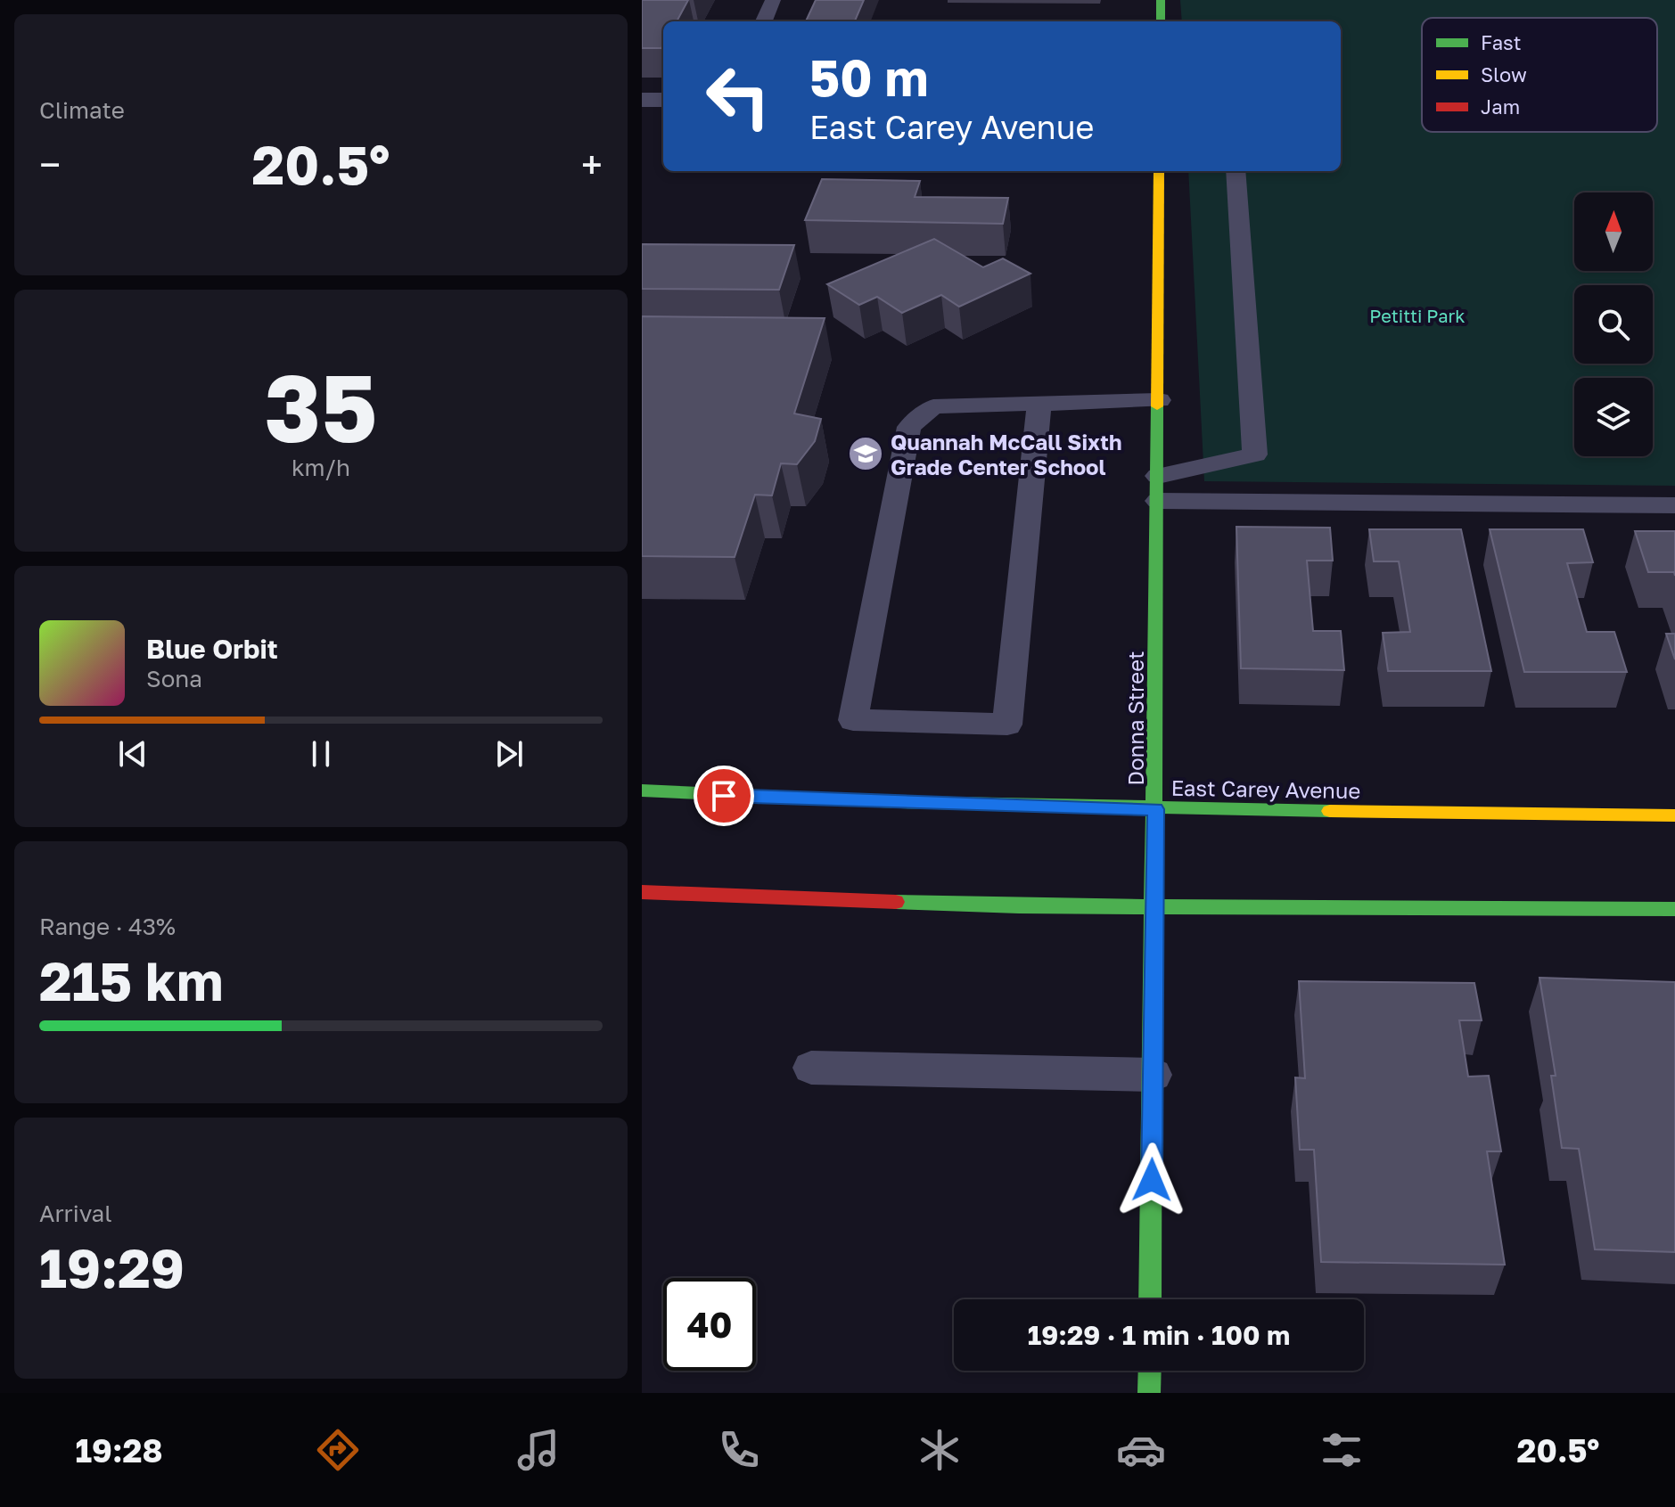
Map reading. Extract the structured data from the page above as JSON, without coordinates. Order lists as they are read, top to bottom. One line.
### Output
{"streets":{"street":["Donna Street","East Carey Avenue"]},"crossings":[["Donna Street","East Carey Avenue"]],"parks":["Petitti Park"],"places":{"school or university":["Quannah McCall Sixth Grade Center School"]},"legend":["Fast","Slow","Jam"],"north":"top","page":{"tile":["Climate",["35","km/h"],["Range · 43%","215 km"],["Arrival","19:29"]],"turn":["50 m","East Carey Avenue"],"heat":["−","20.5°","+"],"song":["Blue Orbit","Sona"],"limit":"40","trip":"19:29 · 1 min · 100 m","tabs":["19:28","20.5°"]}}
